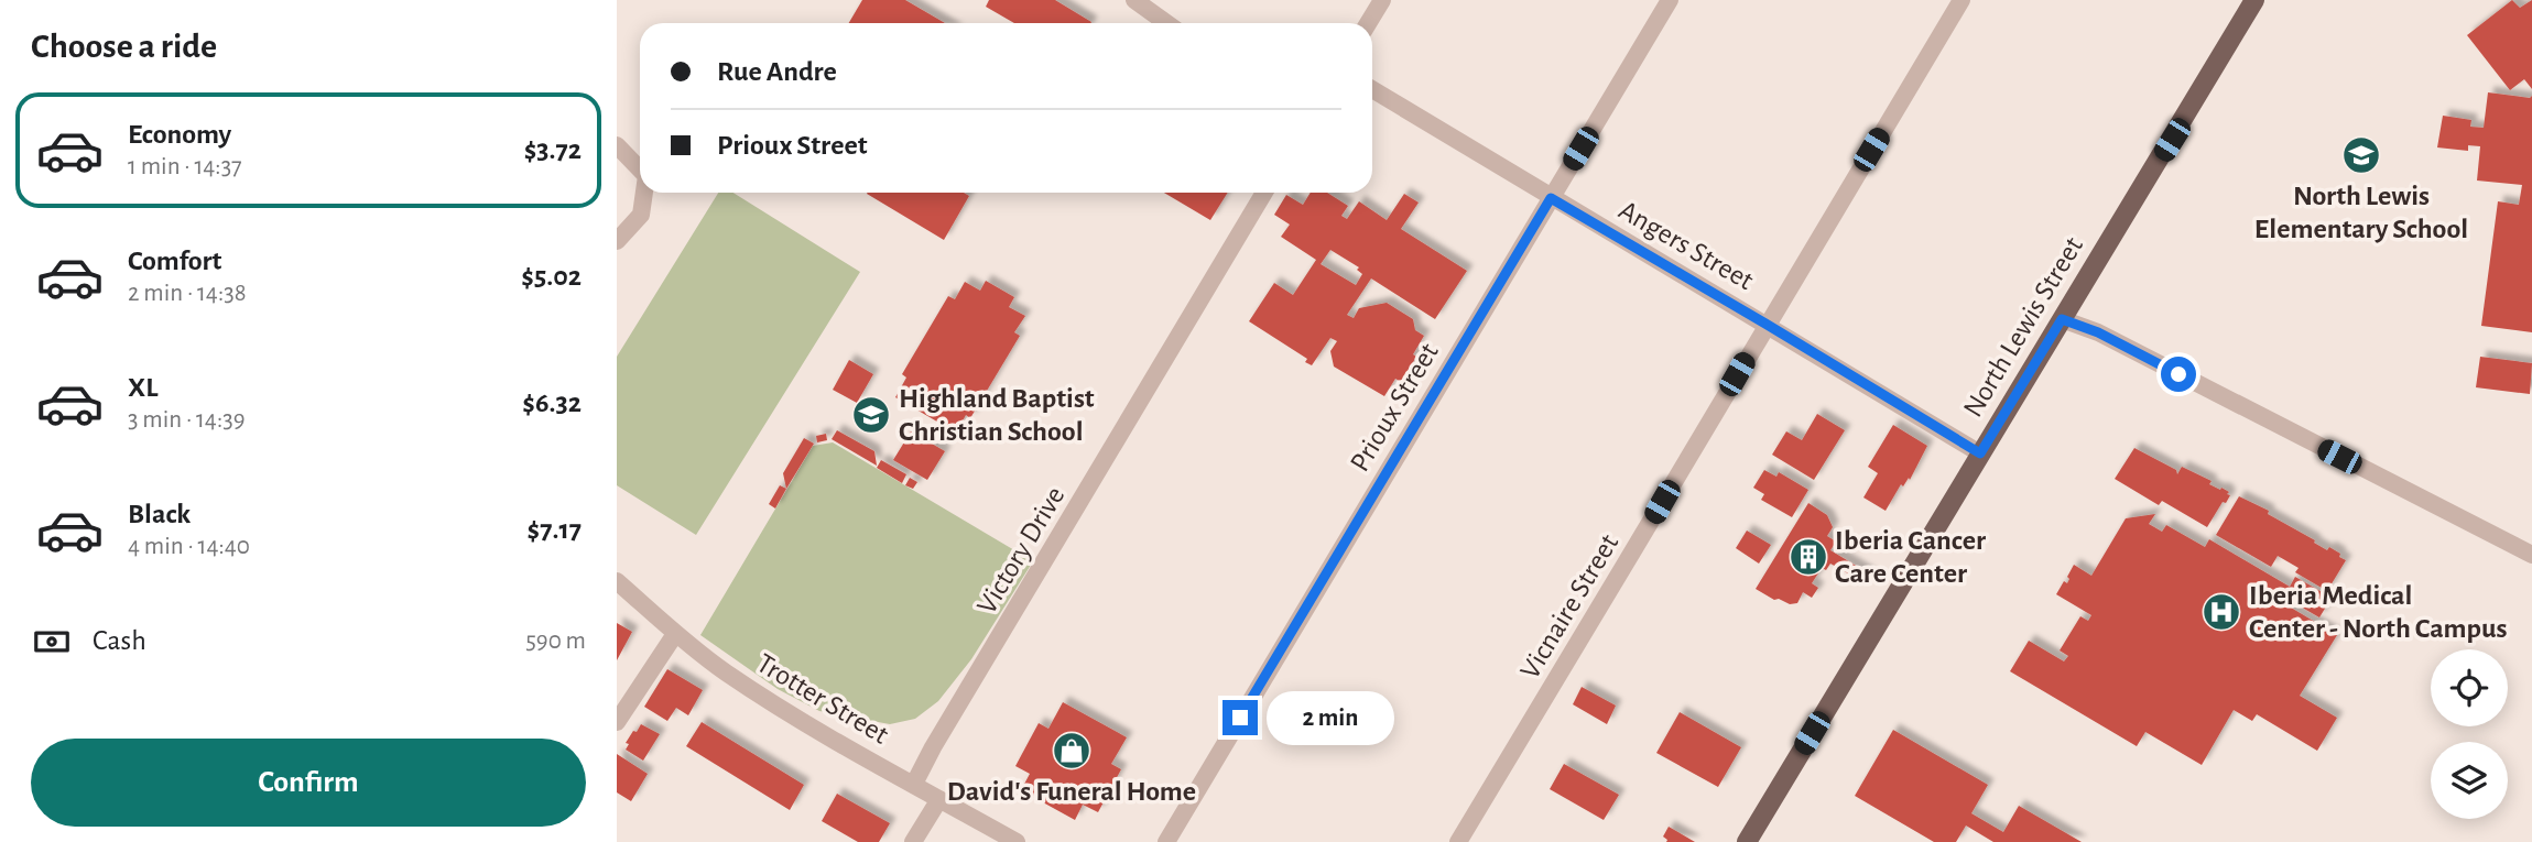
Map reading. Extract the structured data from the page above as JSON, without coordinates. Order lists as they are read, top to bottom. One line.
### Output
{"streets":{"main road":["North Lewis Street"],"street":["Angers Street","Prioux Street","Victory Drive","Vicnaire Street","Trotter Street"]},"crossings":[["Angers Street","North Lewis Street"],["Angers Street","Prioux Street"],["Angers Street","Vicnaire Street"],["Victory Drive","Trotter Street"]],"places":{"school or university":["North Lewis Elementary School","Highland Baptist Christian School"],"building":["Iberia Cancer Care Center"],"hospital":["Iberia Medical Center - North Campus"],"shop":["David's Funeral Home"]},"page":{"heading":"Choose a ride","banner":["Rue Andre","Prioux Street"],"list":[{"name":"Economy","note":"1 min · 14:37","value":"$3.72"},{"name":"Comfort","note":"2 min · 14:38","value":"$5.02"},{"name":"XL","note":"3 min · 14:39","value":"$6.32"},{"name":"Black","note":"4 min · 14:40","value":"$7.17"}],"pay":["Cash","590 m"],"bubble":"2 min","buttons":"Confirm"}}
